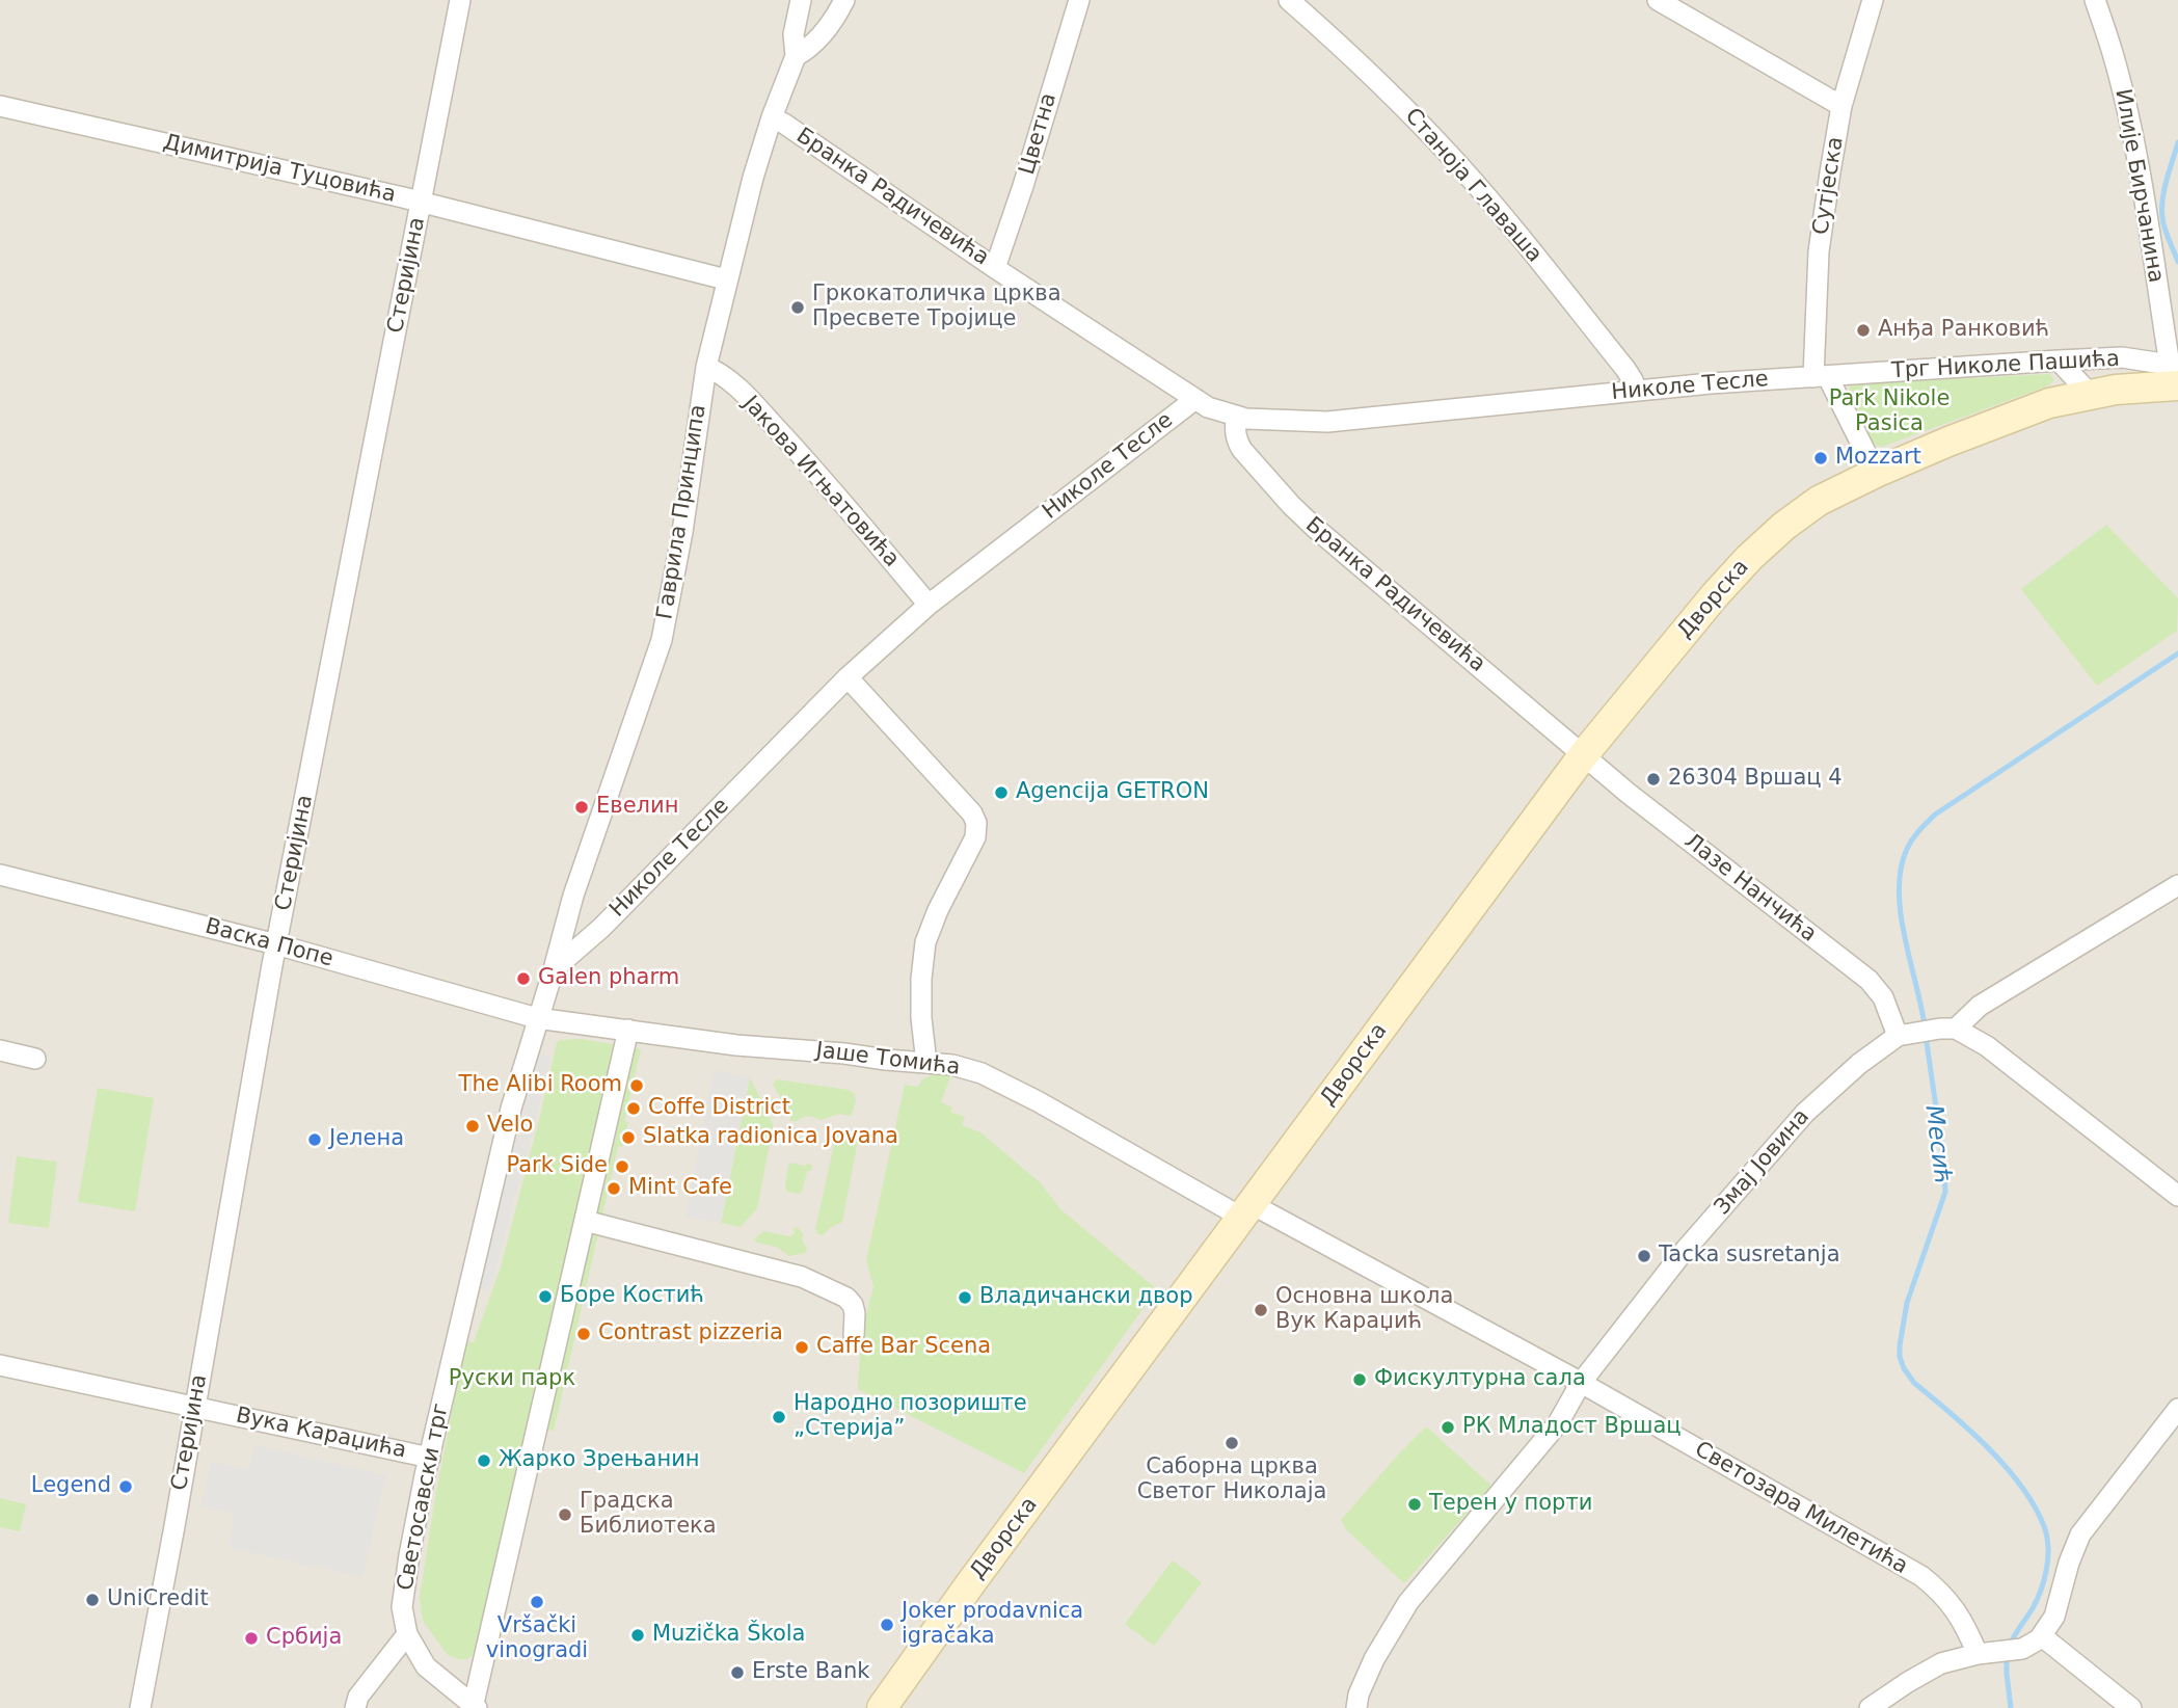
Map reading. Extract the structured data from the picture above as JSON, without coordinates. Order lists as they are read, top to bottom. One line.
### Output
{"streets":{"main road":["Трг Николе Пашића","Дворска"],"street":["Цветна","Димитрија Туцовића","Станоја Главаша","Сутјеска","Илије Бирчанина","Бранка Радичевића","Стеријина","Николе Тесле","Јакова Игњатовића","Гаврила Принципа","Лазе Нанчића","Васка Попе","Јаше Томића","Змај Јовина","Вука Караџића","Светосавски трг","Светозара Милетића"]},"crossings":[["Цветна","Бранка Радичевића"],["Димитрија Туцовића","Стеријина"],["Димитрија Туцовића","Гаврила Принципа"],["Станоја Главаша","Николе Тесле"],["Сутјеска","Трг Николе Пашића"],["Сутјеска","Николе Тесле"],["Илије Бирчанина","Трг Николе Пашића"],["Бранка Радичевића","Николе Тесле"],["Бранка Радичевића","Гаврила Принципа"],["Бранка Радичевића","Дворска"],["Бранка Радичевића","Лазе Нанчића"],["Стеријина","Васка Попе"],["Стеријина","Вука Караџића"],["Трг Николе Пашића","Николе Тесле"],["Трг Николе Пашића","Дворска"],["Николе Тесле","Јакова Игњатовића"],["Николе Тесле","Гаврила Принципа"],["Јакова Игњатовића","Гаврила Принципа"],["Гаврила Принципа","Васка Попе"],["Гаврила Принципа","Светосавски трг"],["Дворска","Лазе Нанчића"],["Дворска","Јаше Томића"],["Дворска","Светозара Милетића"],["Лазе Нанчића","Змај Јовина"],["Васка Попе","Светосавски трг"],["Јаше Томића","Светосавски трг"],["Јаше Томића","Светозара Милетића"],["Змај Јовина","Светозара Милетића"],["Вука Караџића","Светосавски трг"]],"water":["Месић"],"parks":["Park Nikole Pasica","Руски парк"],"places":["Гркокатоличка црква Пресвете Тројице","Анђа Ранковић","Mozzart","26304 Вршац 4","Agencija GETRON","Евелин","Galen pharm","The Alibi Room","Coffe District","Velo","Slatka radionica Jovana","Јелена","Park Side","Mint Cafe","Tacka susretanja","Боре Костић","Владичански двор","Основна школа Вук Караџић","Contrast pizzeria","Caffe Bar Scena","Фискултурна сала","Народно позориште „Стерија”","РК Младост Вршац","Саборна црква Светог Николаја","Жарко Зрењанин","Legend","Терен у порти","Градска Библиотека","UniCredit","Vršački vinogradi","Joker prodavnica igračaka","Muzička Škola","Србија","Erste Bank"]}
